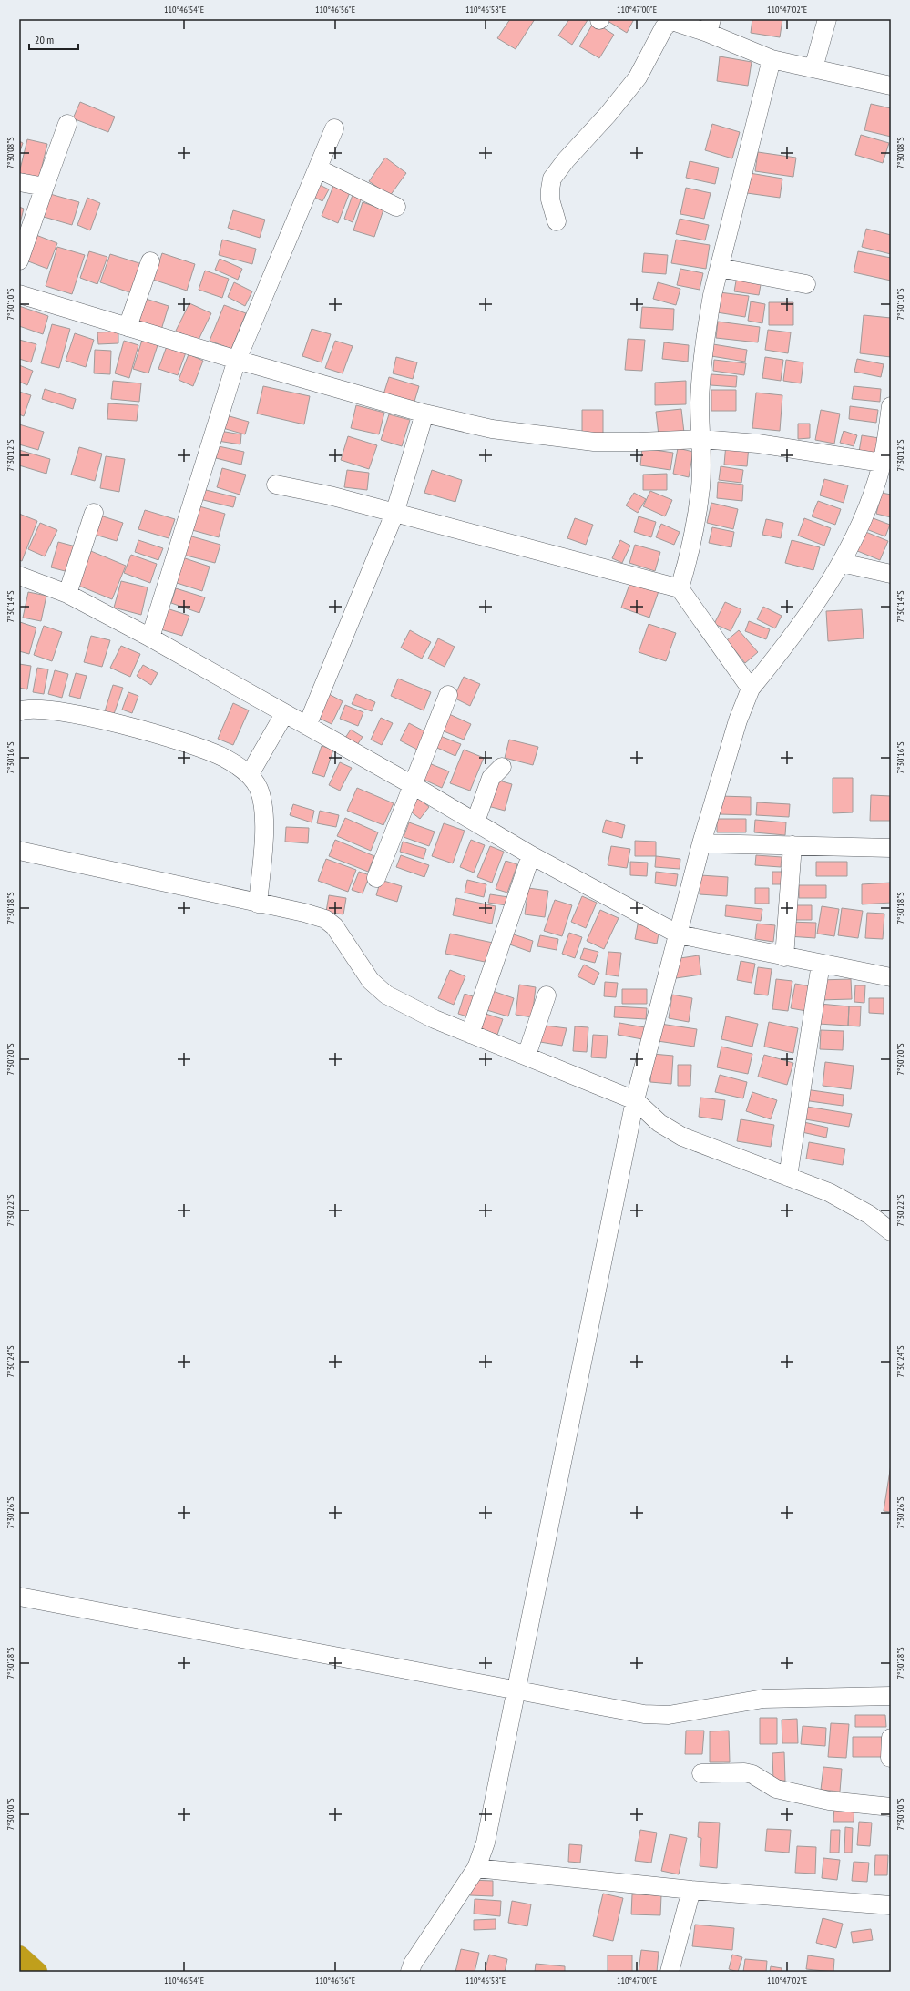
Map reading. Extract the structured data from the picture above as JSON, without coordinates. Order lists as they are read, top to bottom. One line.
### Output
{"scale_bar":"20 m","coordinates":["110°46'54\"E","110°46'56\"E","110°46'58\"E","110°47'00\"E","110°47'02\"E","7°30'08\"S","7°30'10\"S","7°30'12\"S","7°30'14\"S","7°30'16\"S","7°30'18\"S","7°30'20\"S","7°30'22\"S","7°30'24\"S","7°30'26\"S","7°30'28\"S","7°30'30\"S"]}
